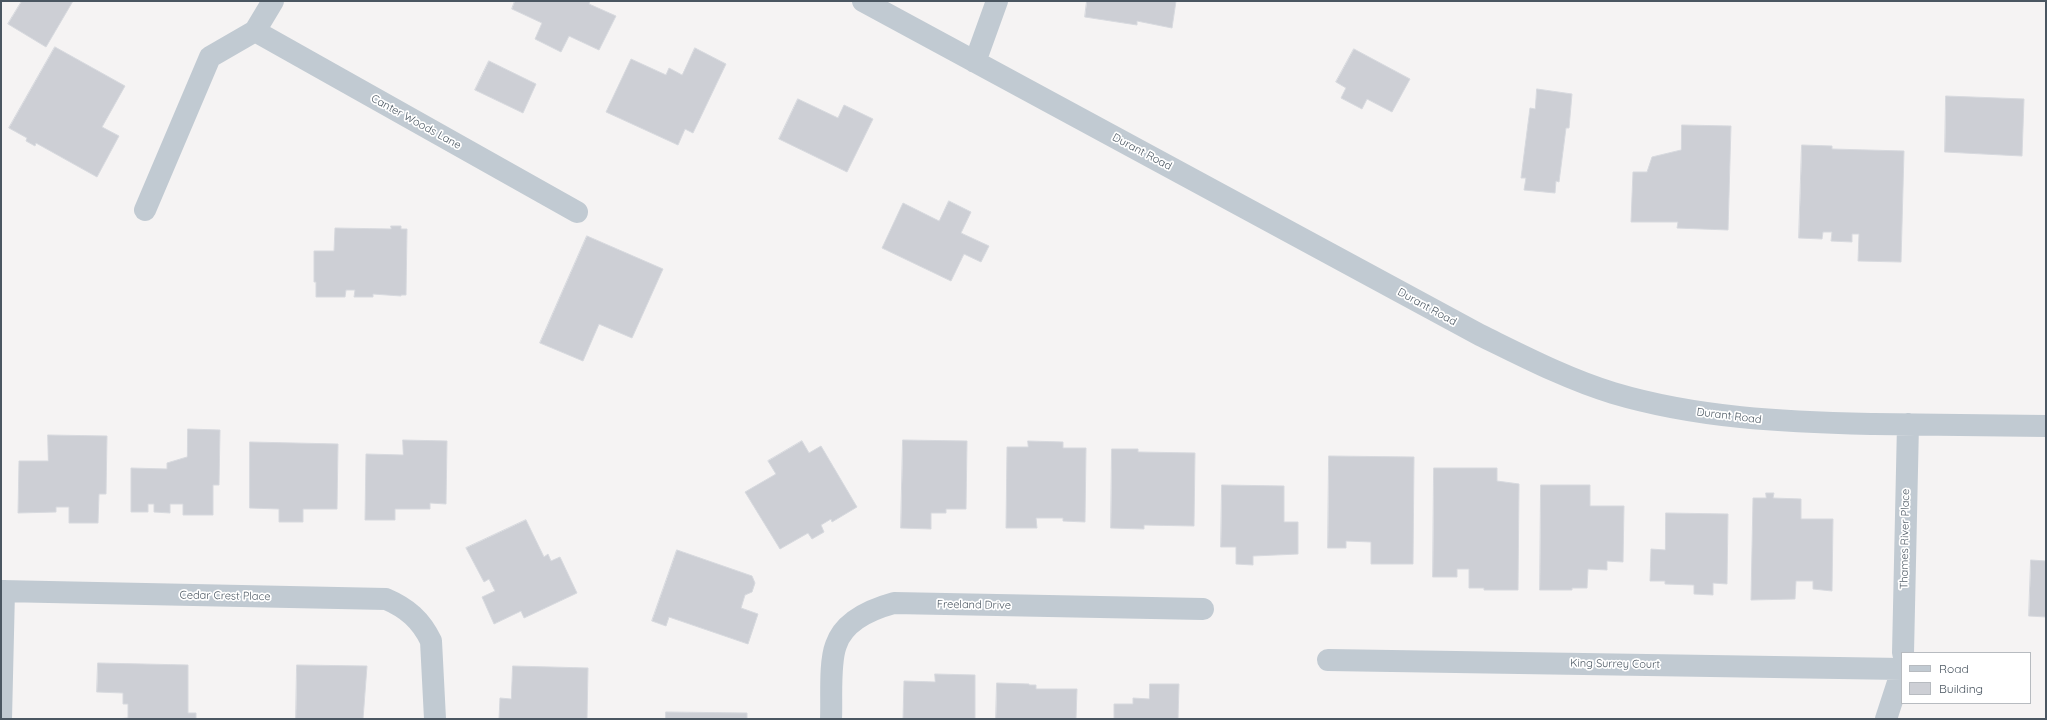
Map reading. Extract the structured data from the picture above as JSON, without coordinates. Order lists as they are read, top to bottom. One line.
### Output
{"streets":{"street":["Canter Woods Lane","Durant Road","Thames River Place","Cedar Crest Place","Freeland Drive","King Surrey Court"]},"crossings":[["Durant Road","Thames River Place"]],"legend":["Road","Building"]}
